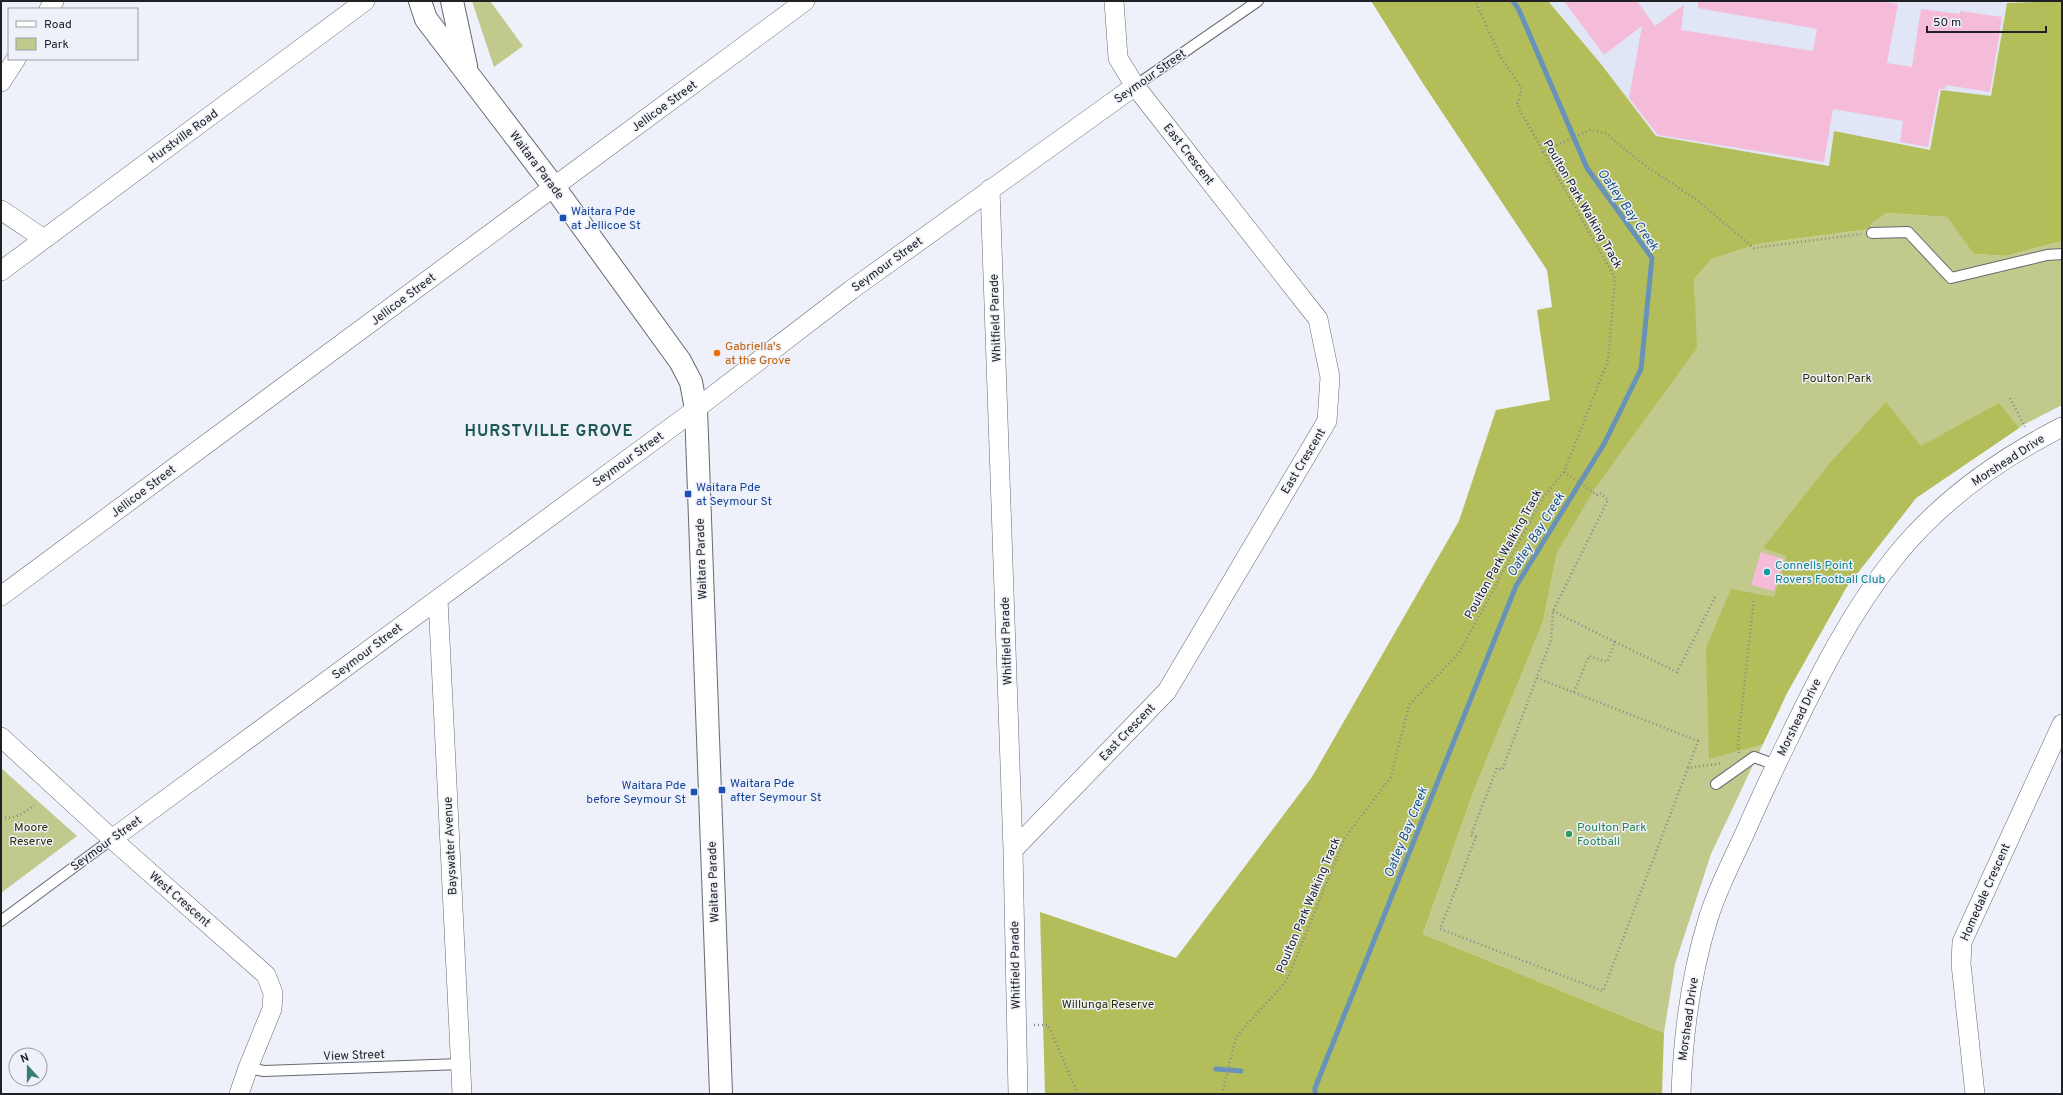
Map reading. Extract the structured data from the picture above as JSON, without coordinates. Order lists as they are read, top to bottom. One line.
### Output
{"streets":{"street":["Seymour Street","Jellicoe Street","Hurstville Road","East Crescent","Waitara Parade","Whitfield Parade","Morshead Drive","Bayswater Avenue","Homedale Crescent","West Crescent"],"lane":["View Street"],"path":["Poulton Park Walking Track"]},"crossings":[["Seymour Street","East Crescent"],["Seymour Street","Waitara Parade"],["Seymour Street","Whitfield Parade"],["Seymour Street","Bayswater Avenue"],["Seymour Street","West Crescent"],["Jellicoe Street","Waitara Parade"],["East Crescent","Whitfield Parade"],["Bayswater Avenue","View Street"],["West Crescent","View Street"]],"districts":["HURSTVILLE GROVE"],"water":["Oatley Bay Creek"],"parks":["Poulton Park","Moore Reserve","Willunga Reserve"],"places":{"transit":["Waitara Pde at Jellicoe St","Waitara Pde at Seymour St","Waitara Pde after Seymour St","Waitara Pde before Seymour St"],"other":["Gabriella's at the Grove","Connells Point Rovers Football Club","Poulton Park Football"]},"legend":["Road","Park"],"scale_bar":"50 m","north":"top"}
